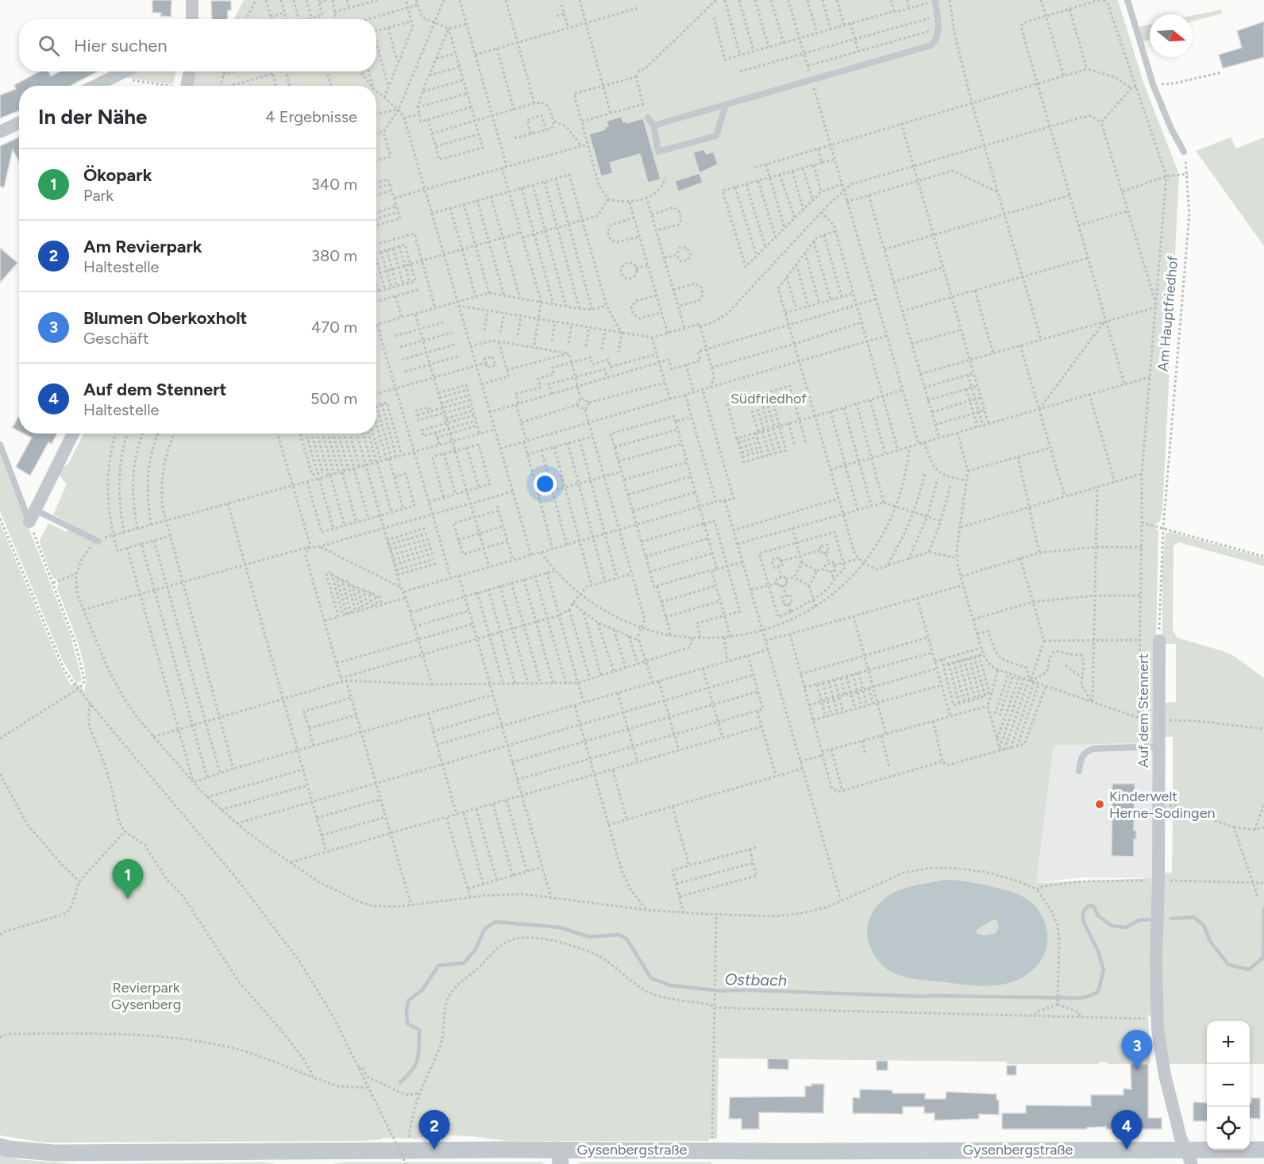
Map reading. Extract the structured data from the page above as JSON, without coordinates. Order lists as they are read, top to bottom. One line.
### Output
{"streets":{"street":["Auf dem Stennert","Gysenbergstraße"],"path":["Am Hauptfriedhof"]},"crossings":[["Am Hauptfriedhof","Auf dem Stennert"],["Auf dem Stennert","Gysenbergstraße"]],"water":["Ostbach"],"parks":["Südfriedhof","Revierpark Gysenberg"],"places":["Kinderwelt Herne-Sodingen"],"north":"right","page":{"search":"Hier suchen","heading":["In der Nähe","4 Ergebnisse"],"list":[{"mark":"1","name":"Ökopark","note":"Park","value":"340 m"},{"mark":"2","name":"Am Revierpark","note":"Haltestelle","value":"380 m"},{"mark":"3","name":"Blumen Oberkoxholt","note":"Geschäft","value":"470 m"},{"mark":"4","name":"Auf dem Stennert","note":"Haltestelle","value":"500 m"}],"pins":["1","3","2","4"],"map_buttons":["+","−"]}}
